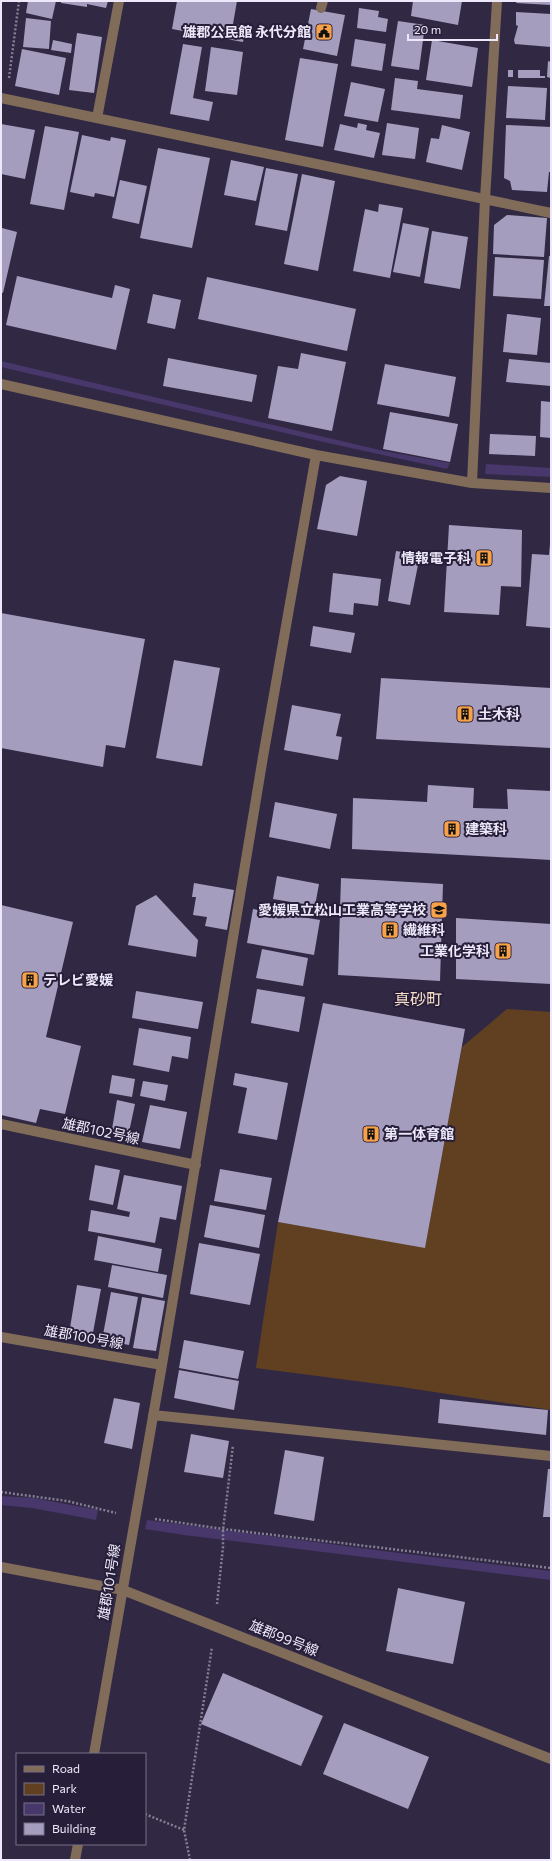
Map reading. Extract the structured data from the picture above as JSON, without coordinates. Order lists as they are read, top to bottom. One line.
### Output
{"streets":{"street":["雄郡102号線","雄郡100号線","雄郡101号線","雄郡99号線"]},"crossings":[["雄郡102号線","雄郡101号線"],["雄郡100号線","雄郡101号線"],["雄郡101号線","雄郡99号線"]],"districts":["真砂町"],"places":{"public building":["雄郡公民館 永代分館"],"building":["情報電子科","土木科","建築科","繊維科","工業化学科","テレビ愛媛","第一体育館"],"school or university":["愛媛県立松山工業高等学校"]},"legend":["Road","Park","Water","Building"],"scale_bar":"20 m"}
